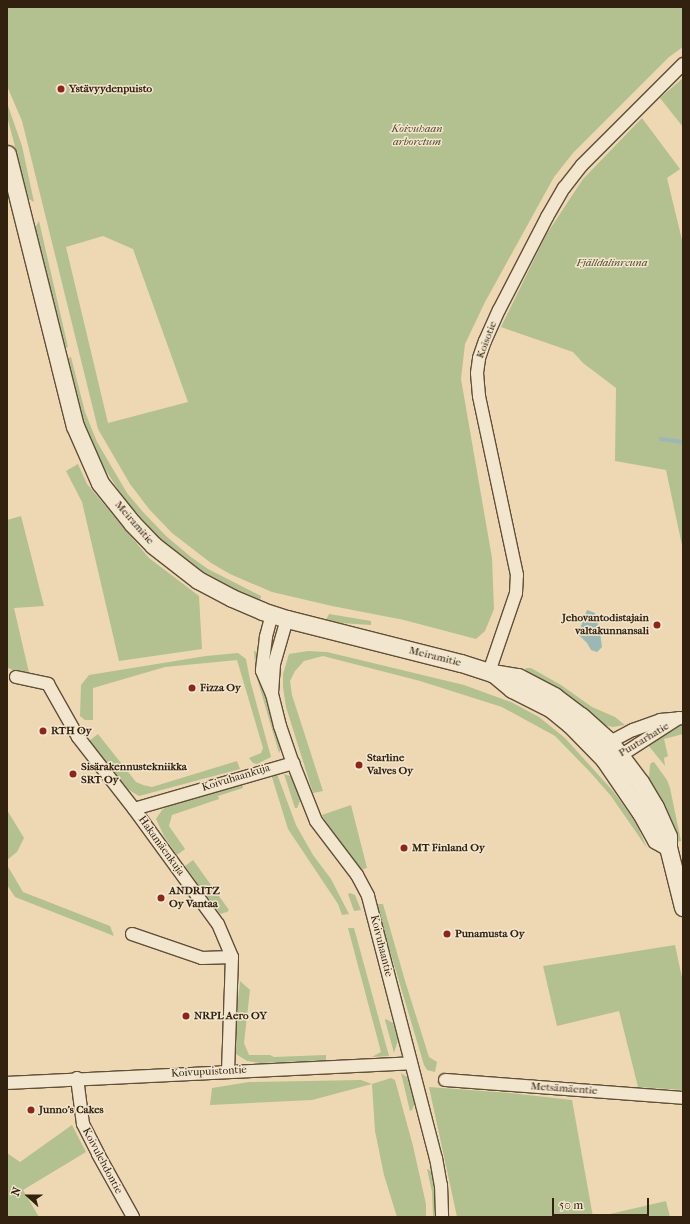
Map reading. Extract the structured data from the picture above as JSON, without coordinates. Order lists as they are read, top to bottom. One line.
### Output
{"streets":{"main road":["Meiramitie"],"street":["Koisotie","Puutarhatie","Koivuhaankuja","Hakamäenkuja","Koivuhaantie","Koivupuistontie","Metsämäentie","Koivulehdontie"]},"crossings":[["Koisotie","Meiramitie"],["Meiramitie","Puutarhatie"],["Meiramitie","Koivuhaantie"],["Koivuhaankuja","Hakamäenkuja"],["Koivuhaankuja","Koivuhaantie"],["Hakamäenkuja","Koivupuistontie"],["Koivuhaantie","Koivupuistontie"],["Koivupuistontie","Koivulehdontie"]],"parks":["Koivuhaan arboretum","Fjälldalinreuna"],"places":["Ystävyydenpuisto","Jehovantodistajain valtakunnansali","Fizza Oy","RTH Oy","Starline Valves Oy","Sisärakennustekniikka SRT Oy","MT Finland Oy","ANDRITZ Oy Vantaa","Punamusta Oy","NRPL Aero OY","Junno's Cakes"],"scale_bar":"50 m","north":"left"}
